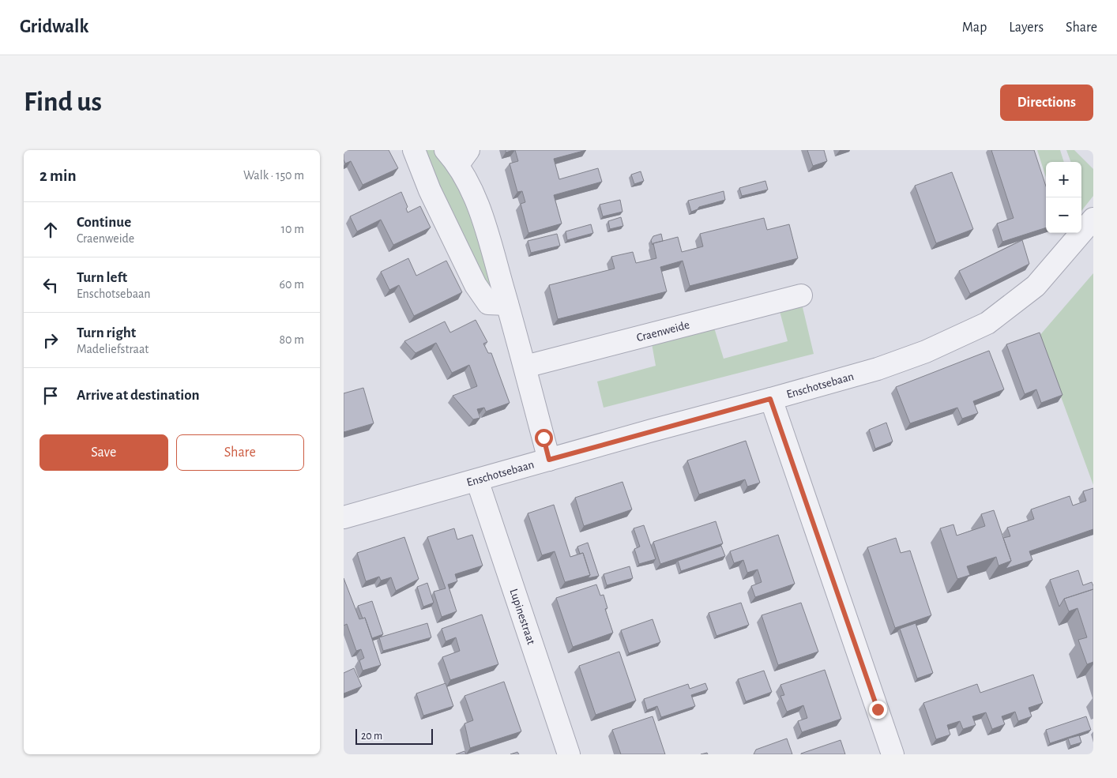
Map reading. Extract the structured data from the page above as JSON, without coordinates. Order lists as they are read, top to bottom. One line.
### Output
{"streets":{"street":["Craenweide","Enschotsebaan","Lupinestraat"]},"crossings":[["Enschotsebaan","Lupinestraat"]],"scale_bar":"20 m","page":{"header":"Gridwalk","nav":["Map","Layers","Share"],"buttons":["Directions",["Save","Share"]],"title":"Find us","heading":["2 min","Walk · 150 m"],"map_buttons":["+","−"],"list":[["Continue","Craenweide","10 m"],["Turn left","Enschotsebaan","60 m"],["Turn right","Madeliefstraat","80 m"],"Arrive at destination"],"scale":"20 m"}}
